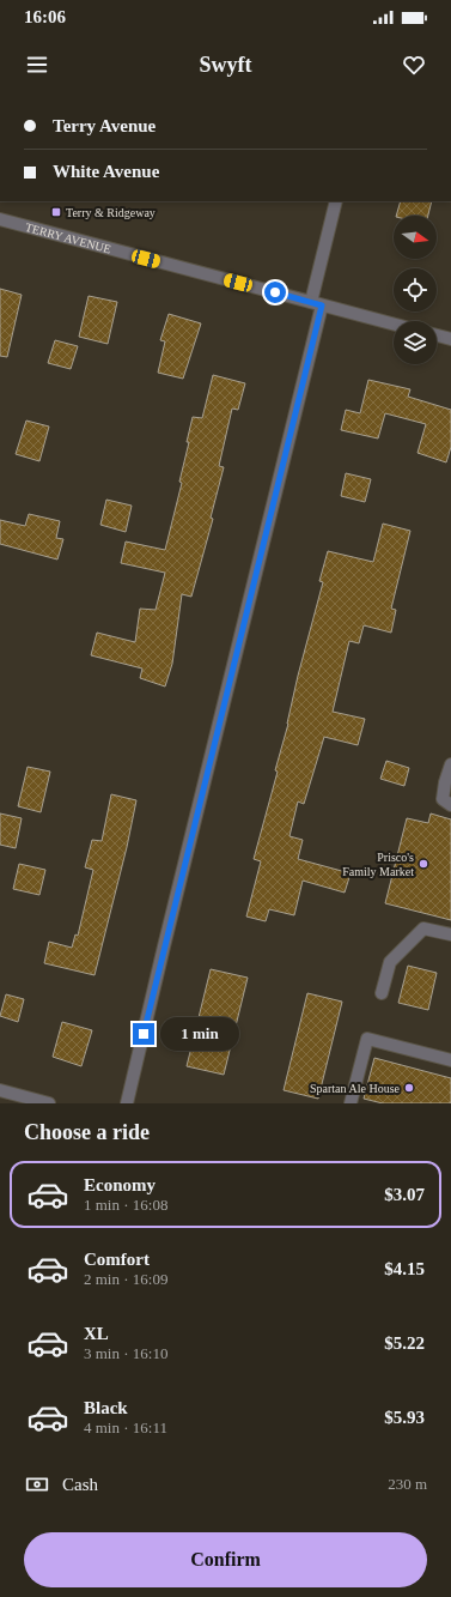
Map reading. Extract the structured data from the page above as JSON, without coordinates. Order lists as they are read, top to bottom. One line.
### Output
{"streets":{"street":["TERRY AVENUE"]},"places":{"transit":["Terry & Ridgeway"],"other":["Prisco's Family Market","Spartan Ale House"]},"north":"right","page":{"status":"16:06","header":"Swyft","banner":["Terry Avenue","White Avenue"],"bubble":"1 min","heading":"Choose a ride","list":[{"name":"Economy","note":"1 min · 16:08","value":"$3.07"},{"name":"Comfort","note":"2 min · 16:09","value":"$4.15"},{"name":"XL","note":"3 min · 16:10","value":"$5.22"},{"name":"Black","note":"4 min · 16:11","value":"$5.93"}],"pay":["Cash","230 m"],"buttons":"Confirm"}}
